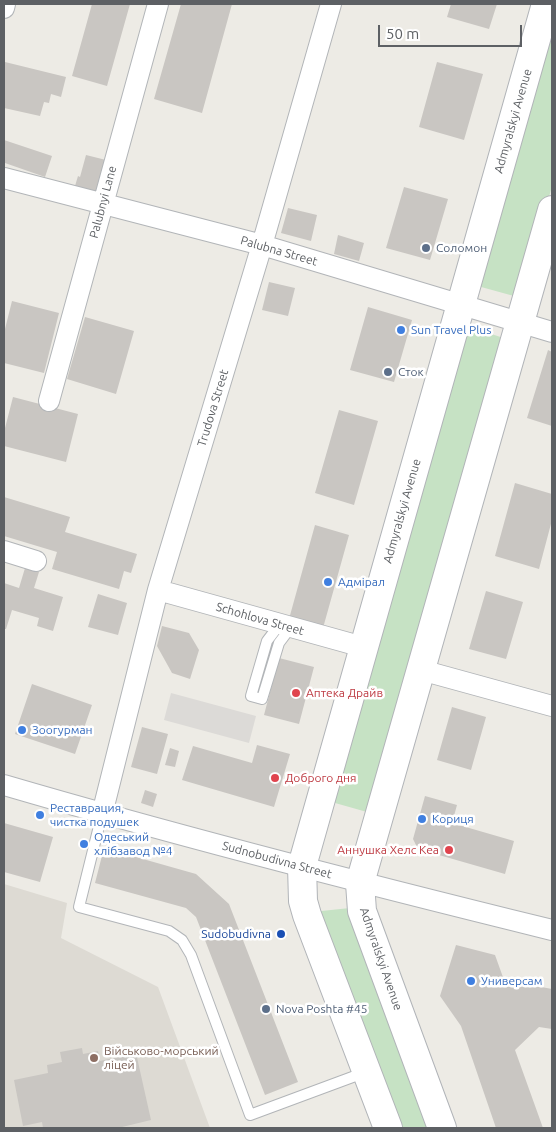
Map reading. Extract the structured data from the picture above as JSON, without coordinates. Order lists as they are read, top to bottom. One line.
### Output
{"streets":{"main road":["Admyralskyi Avenue"],"street":["Palubnyi Lane","Palubna Street","Trudova Street","Schohlova Street","Sudnobudivna Street"]},"crossings":[["Admyralskyi Avenue","Palubna Street"],["Admyralskyi Avenue","Schohlova Street"],["Admyralskyi Avenue","Sudnobudivna Street"],["Palubnyi Lane","Palubna Street"],["Palubna Street","Trudova Street"],["Trudova Street","Schohlova Street"],["Trudova Street","Sudnobudivna Street"]],"places":["Соломон","Sun Travel Plus","Сток","Адмірал","Аптека Драйв","Зоогурман","Доброго дня","Реставрация, чистка подушек","Кориця","Одеський хлібзавод №4","Аннушка Хелс Кеа","Sudobudivna","Универсам","Nova Poshta #45","Військово-морський ліцей"],"scale_bar":"50 m"}
